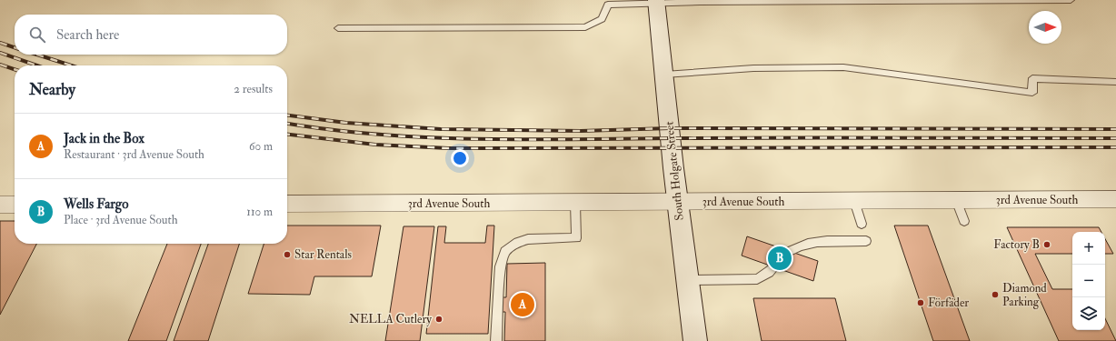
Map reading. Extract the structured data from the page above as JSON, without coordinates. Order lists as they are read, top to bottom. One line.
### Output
{"streets":{"main road":["South Holgate Street"],"street":["3rd Avenue South"]},"crossings":[["South Holgate Street","3rd Avenue South"]],"places":["Factory B","Star Rentals","Diamond Parking","Förfäder","NELLA Cutlery"],"north":"right","page":{"search":"Search here","heading":["Nearby","2 results"],"list":[{"mark":"A","name":"Jack in the Box","note":"Restaurant · 3rd Avenue South","value":"60 m"},{"mark":"B","name":"Wells Fargo","note":"Place · 3rd Avenue South","value":"110 m"}],"map_buttons":["+","−"],"pins":["B","A"]}}
